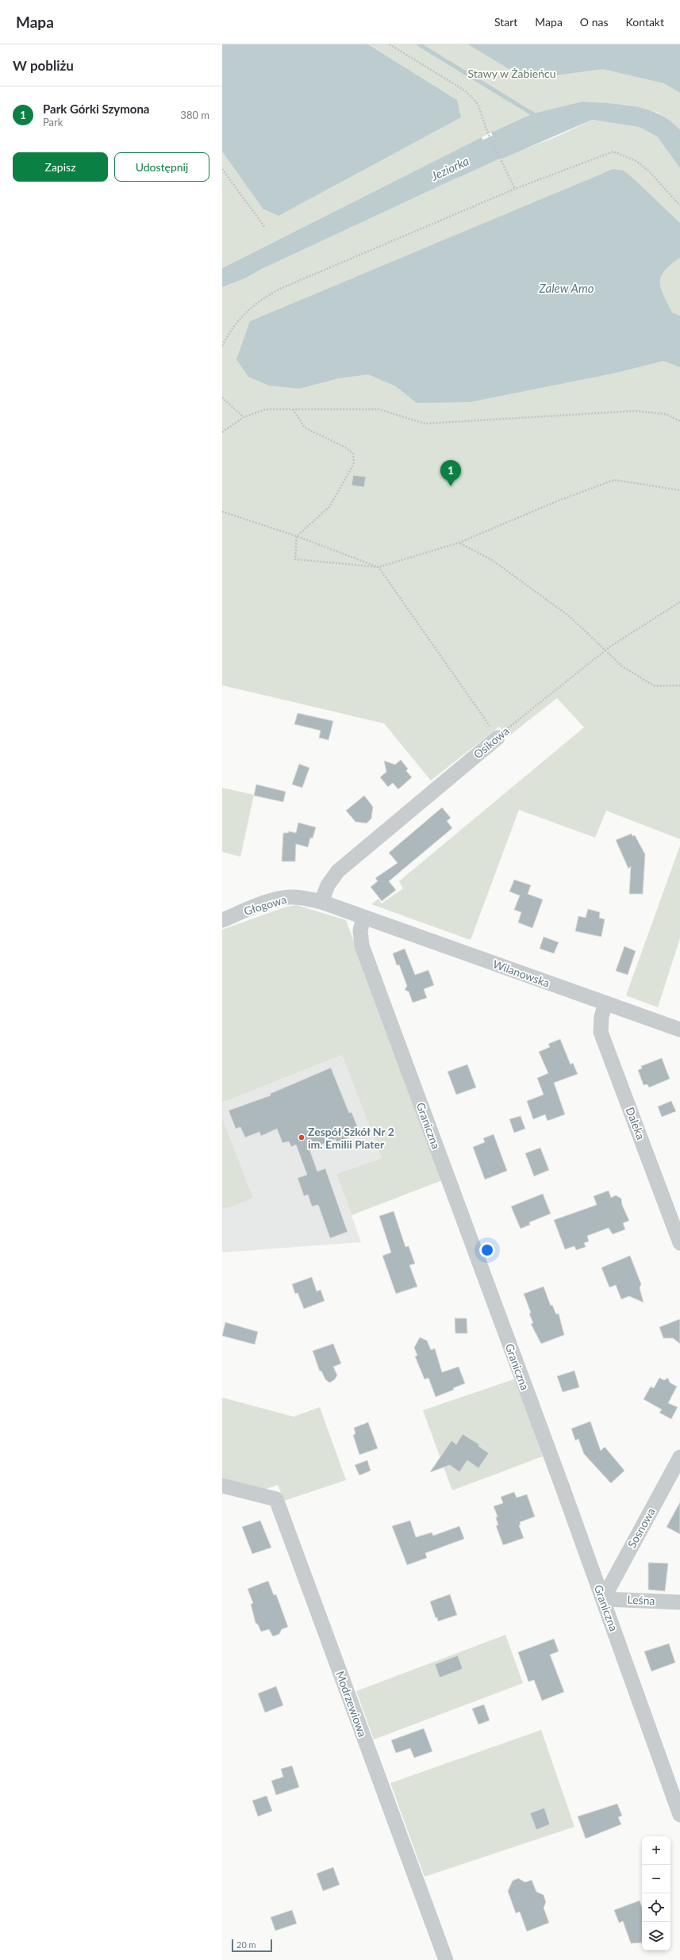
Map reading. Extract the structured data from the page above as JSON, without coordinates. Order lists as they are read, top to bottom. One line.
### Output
{"streets":{"street":["Osikowa","Głogowa","Wilanowska","Daleka","Graniczna","Sosnowa","Leśna","Modrzewiowa"]},"crossings":[["Osikowa","Głogowa"],["Głogowa","Wilanowska"],["Głogowa","Graniczna"],["Wilanowska","Daleka"],["Wilanowska","Graniczna"],["Graniczna","Sosnowa"],["Graniczna","Leśna"],["Sosnowa","Leśna"]],"water":["Jeziorka","Zalew Amo"],"parks":["Stawy w Żabieńcu"],"places":["Zespół Szkół Nr 2 im. Emilii Plater"],"scale_bar":"20 m","page":{"header":"Mapa","nav":["Start","Mapa","O nas","Kontakt"],"heading":"W pobliżu","list":[{"mark":"1","name":"Park Górki Szymona","note":"Park","value":"380 m"}],"buttons":["Zapisz","Udostępnij"],"pins":"1","map_buttons":["+","−"],"scale":"20 m"}}
